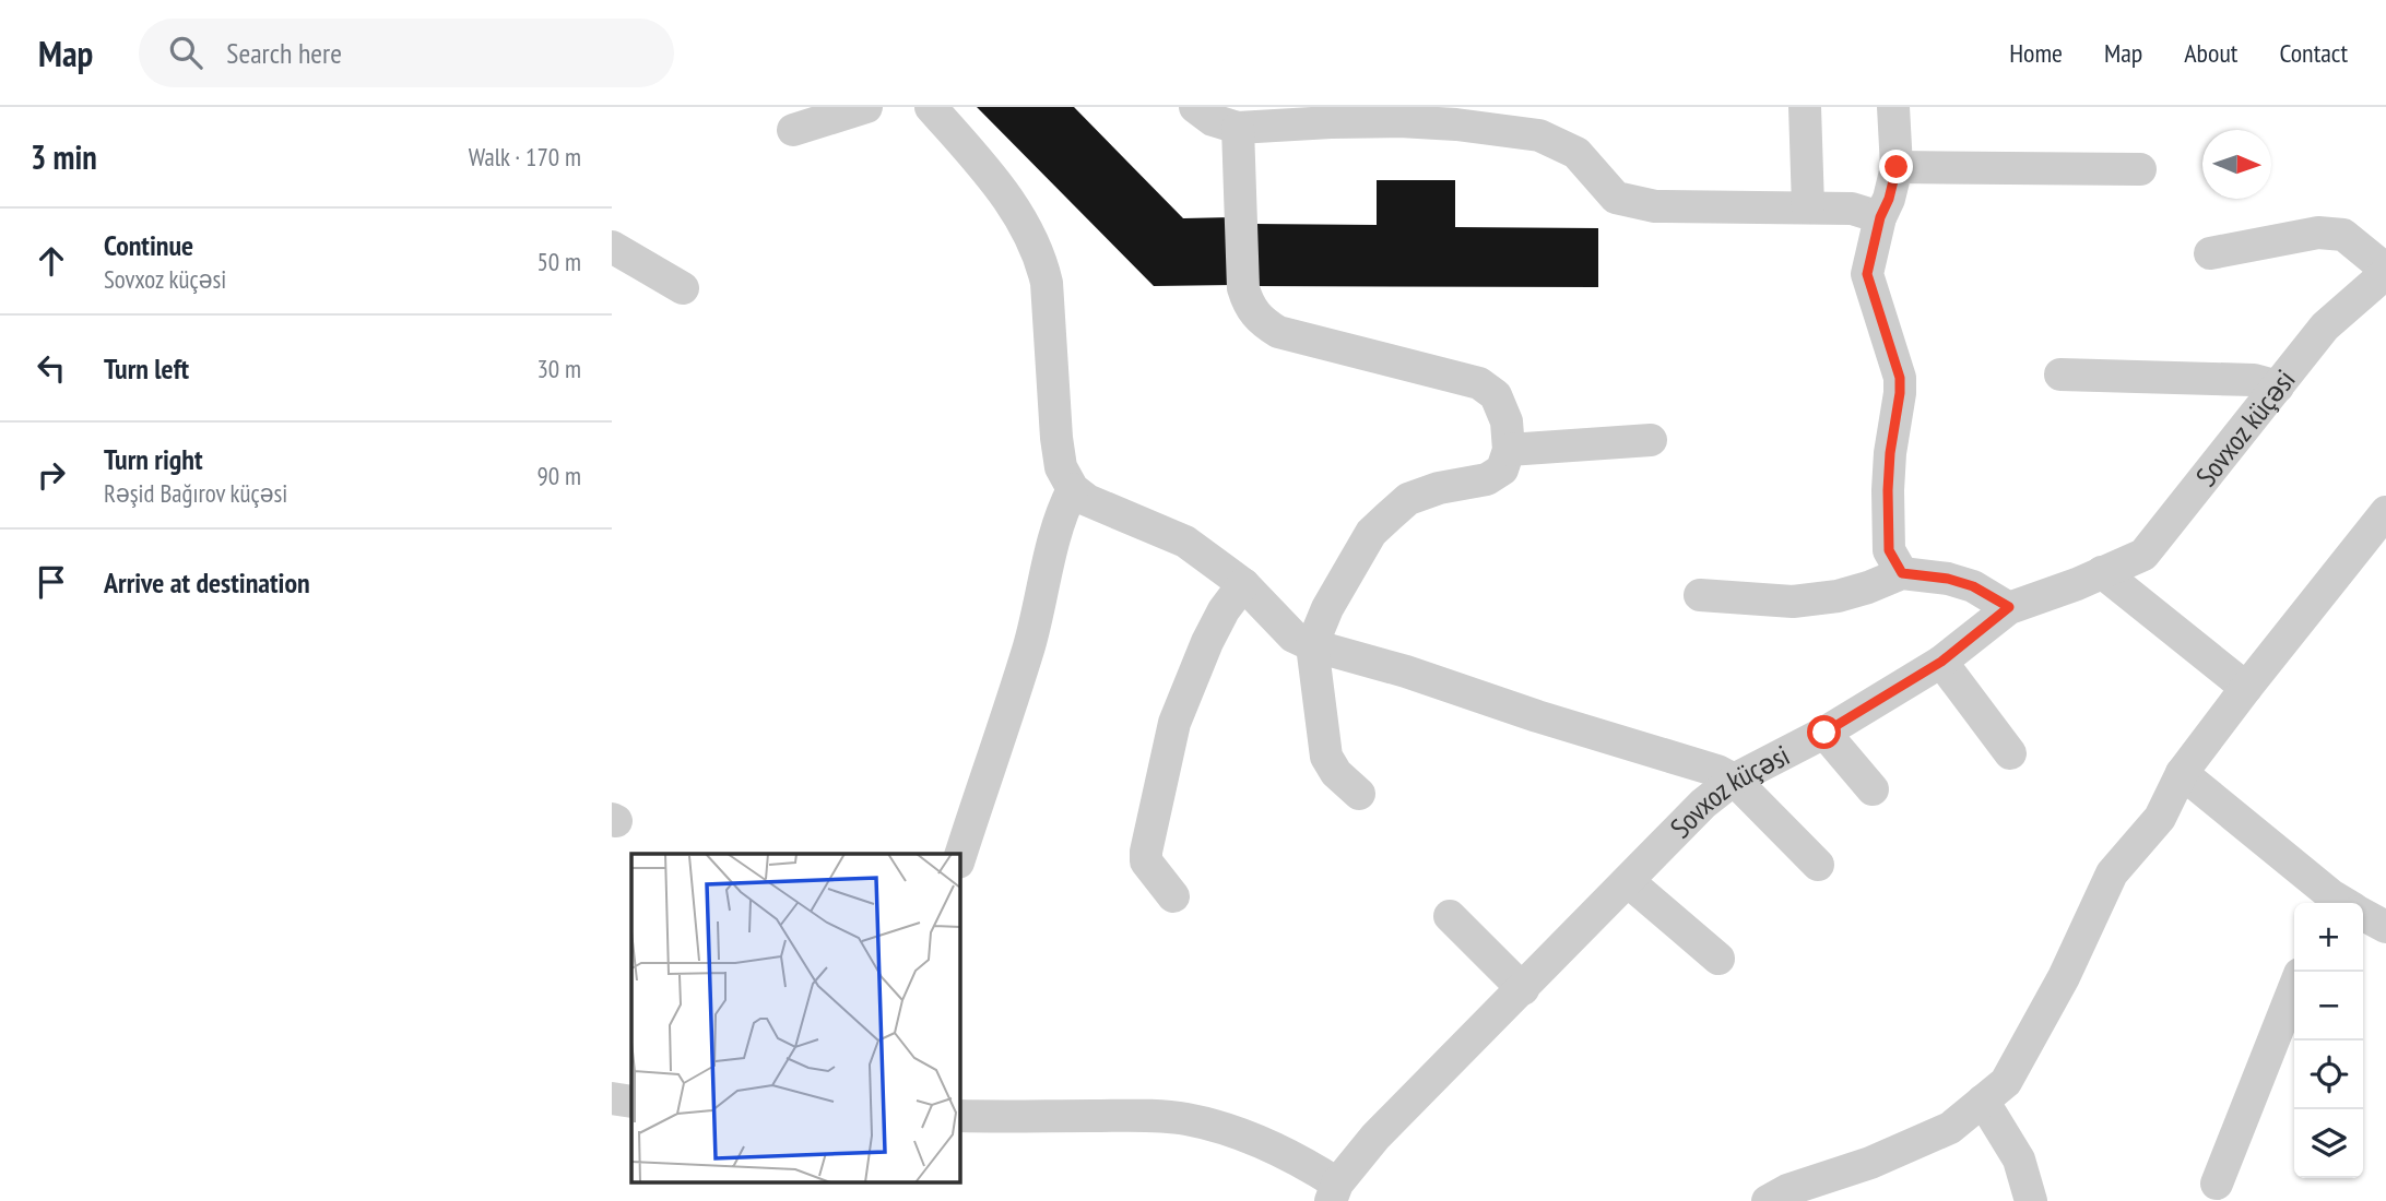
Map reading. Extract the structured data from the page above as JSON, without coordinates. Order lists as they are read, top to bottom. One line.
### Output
{"streets":{"street":["Sovxoz küçəsi"]},"north":"right","page":{"header":"Map","search":"Search here","nav":["Home","Map","About","Contact"],"heading":["3 min","Walk · 170 m"],"list":[["Continue","Sovxoz küçəsi","50 m"],["Turn left","30 m"],["Turn right","Rəşid Bağırov küçəsi","90 m"],"Arrive at destination"],"map_buttons":["+","−"]}}
